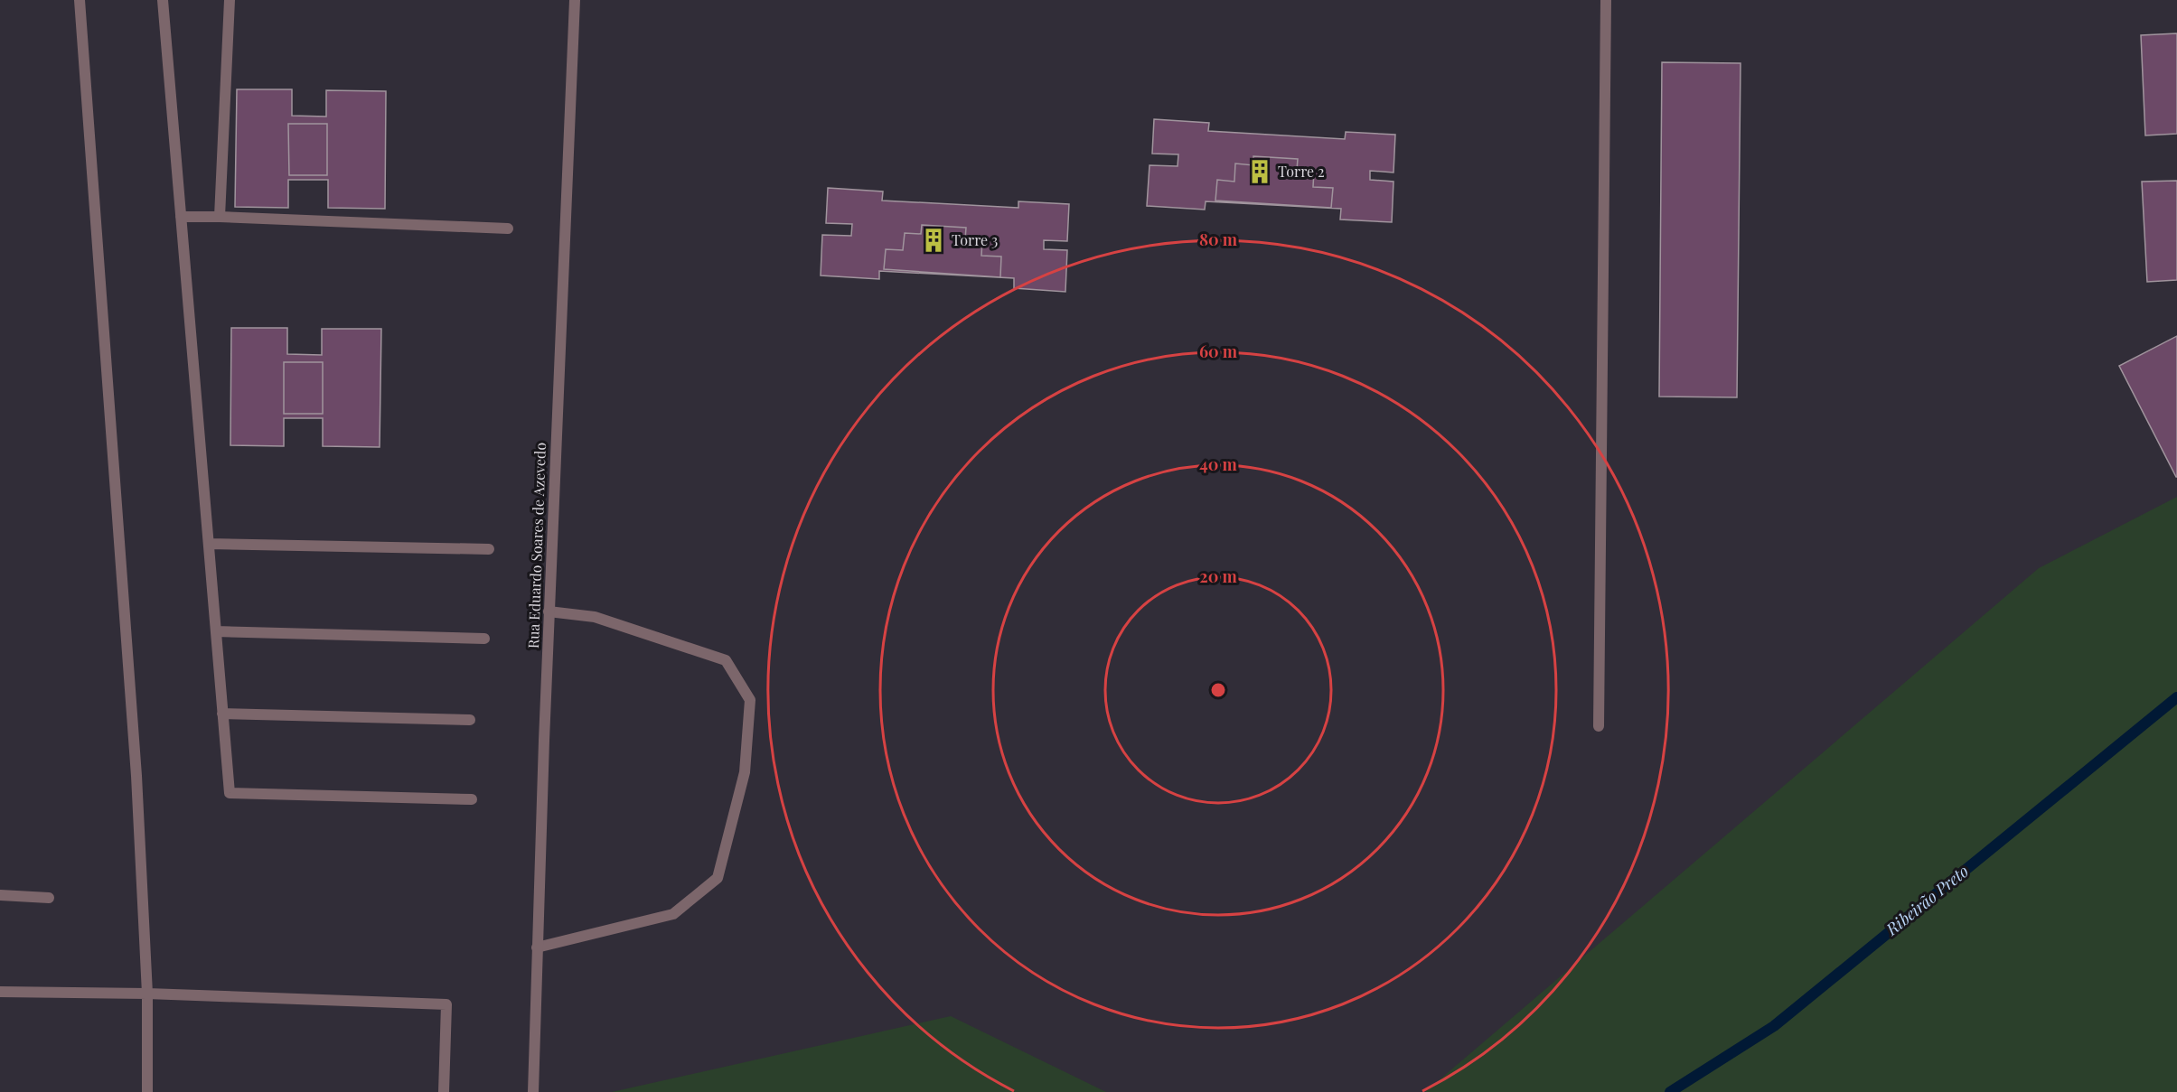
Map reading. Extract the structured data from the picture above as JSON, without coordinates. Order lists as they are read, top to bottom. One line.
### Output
{"streets":{"street":["Rua Eduardo Soares de Azevedo"]},"water":["Ribeirão Preto"],"places":{"building":["Torre 2","Torre 3"]},"rings":["80 m","60 m","40 m","20 m"]}
